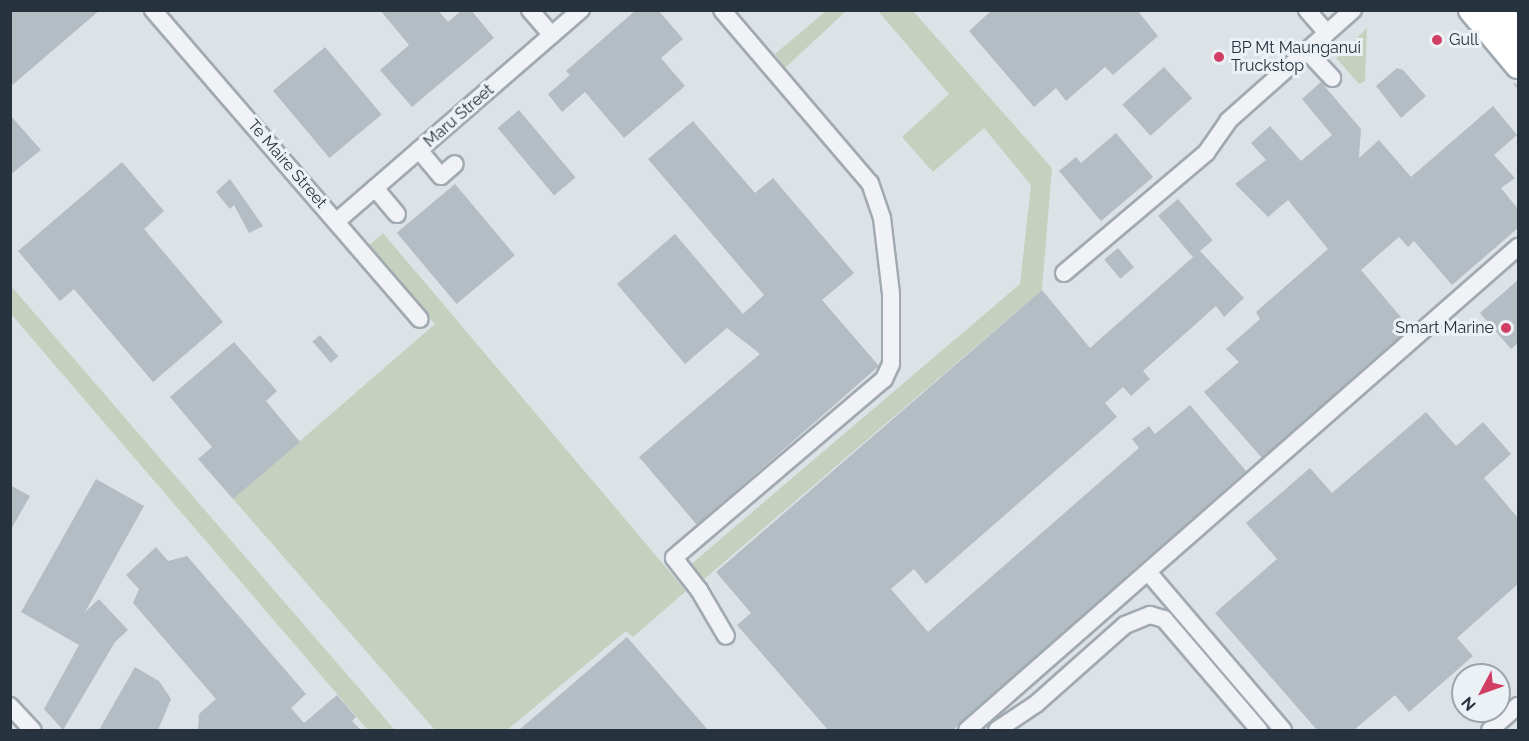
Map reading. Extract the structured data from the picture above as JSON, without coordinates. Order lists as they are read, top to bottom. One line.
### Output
{"streets":{"street":["Maru Street","Te Maire Street"]},"crossings":[["Maru Street","Te Maire Street"]],"places":["Gull","BP Mt Maunganui Truckstop","Smart Marine"],"north":"bottom left"}
